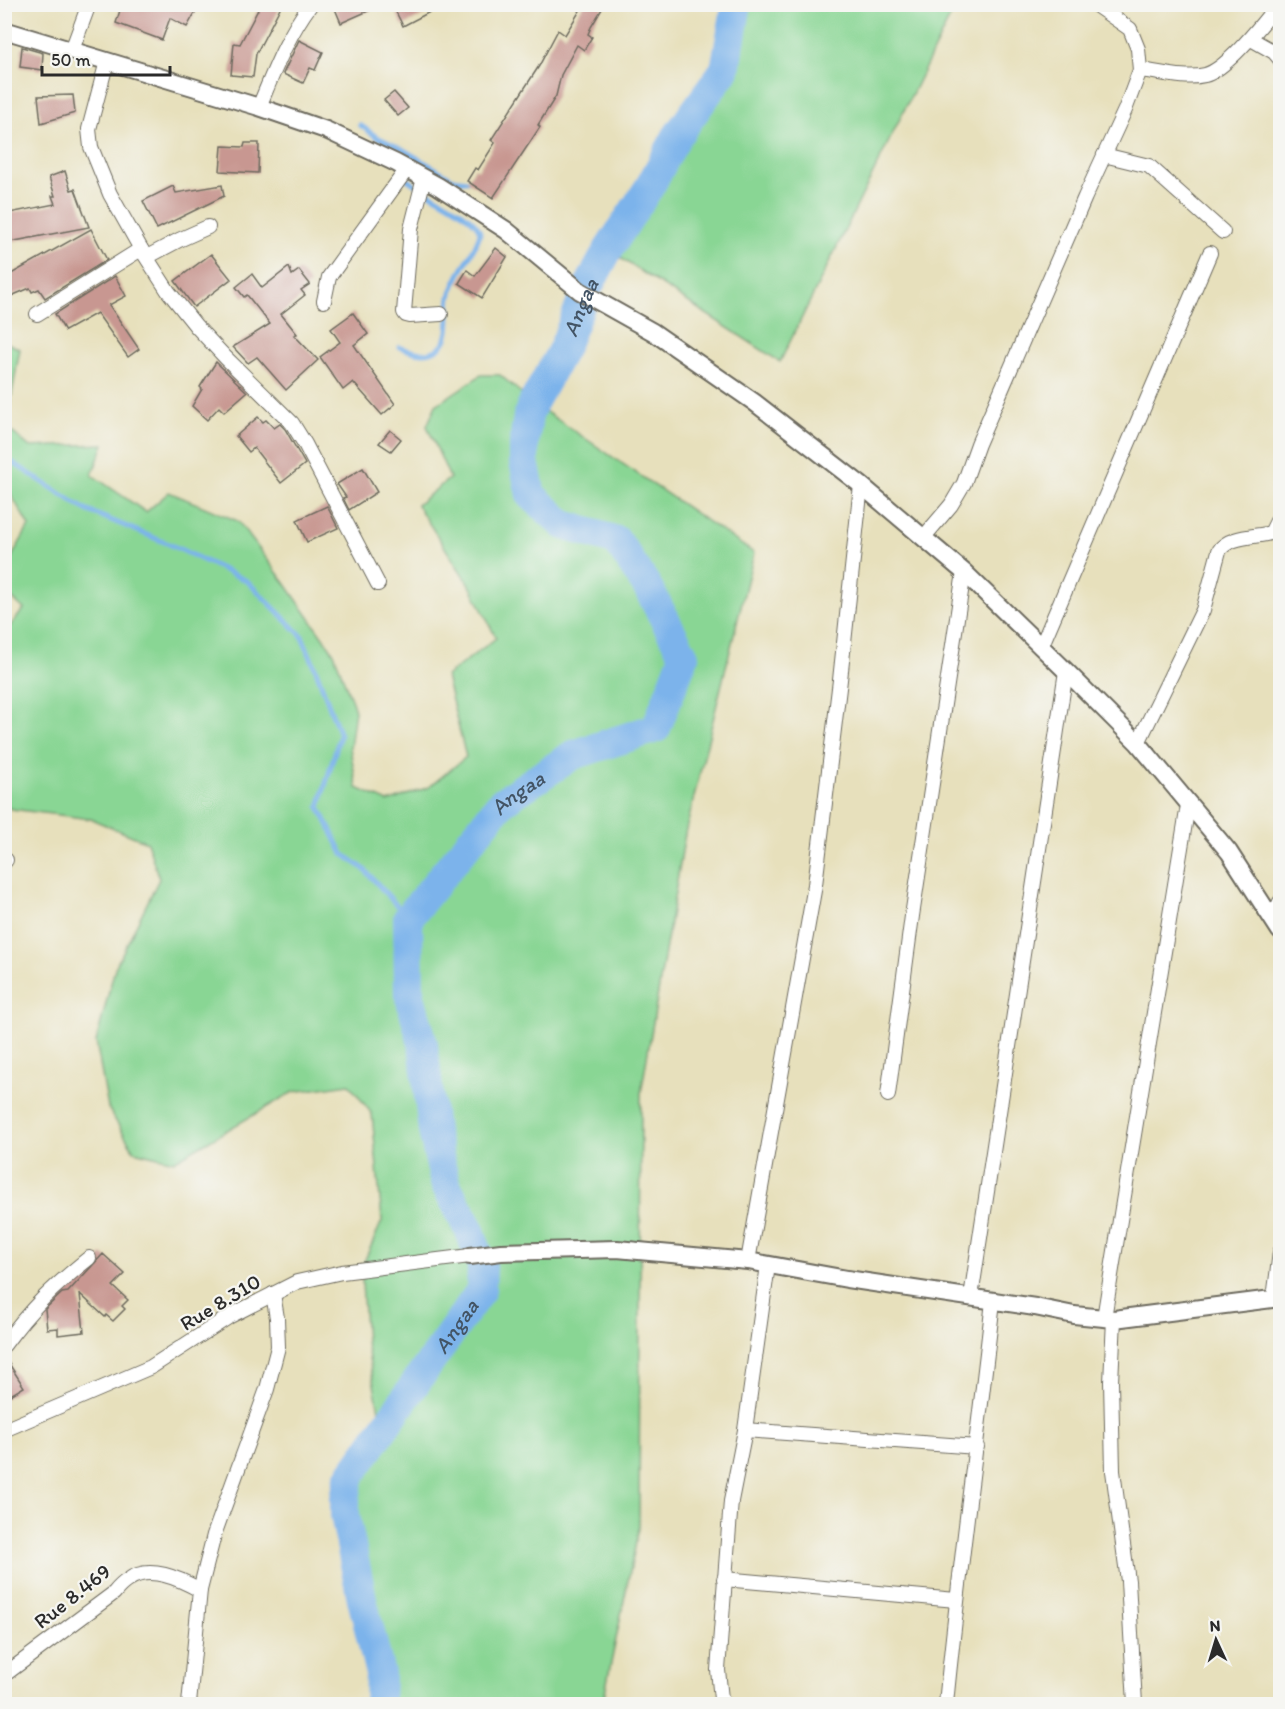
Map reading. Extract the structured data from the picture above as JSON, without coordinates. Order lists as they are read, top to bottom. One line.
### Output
{"streets":{"street":["Rue 8.310","Rue 8.469"]},"water":["Angaa"],"scale_bar":"50 m","north":"top"}
